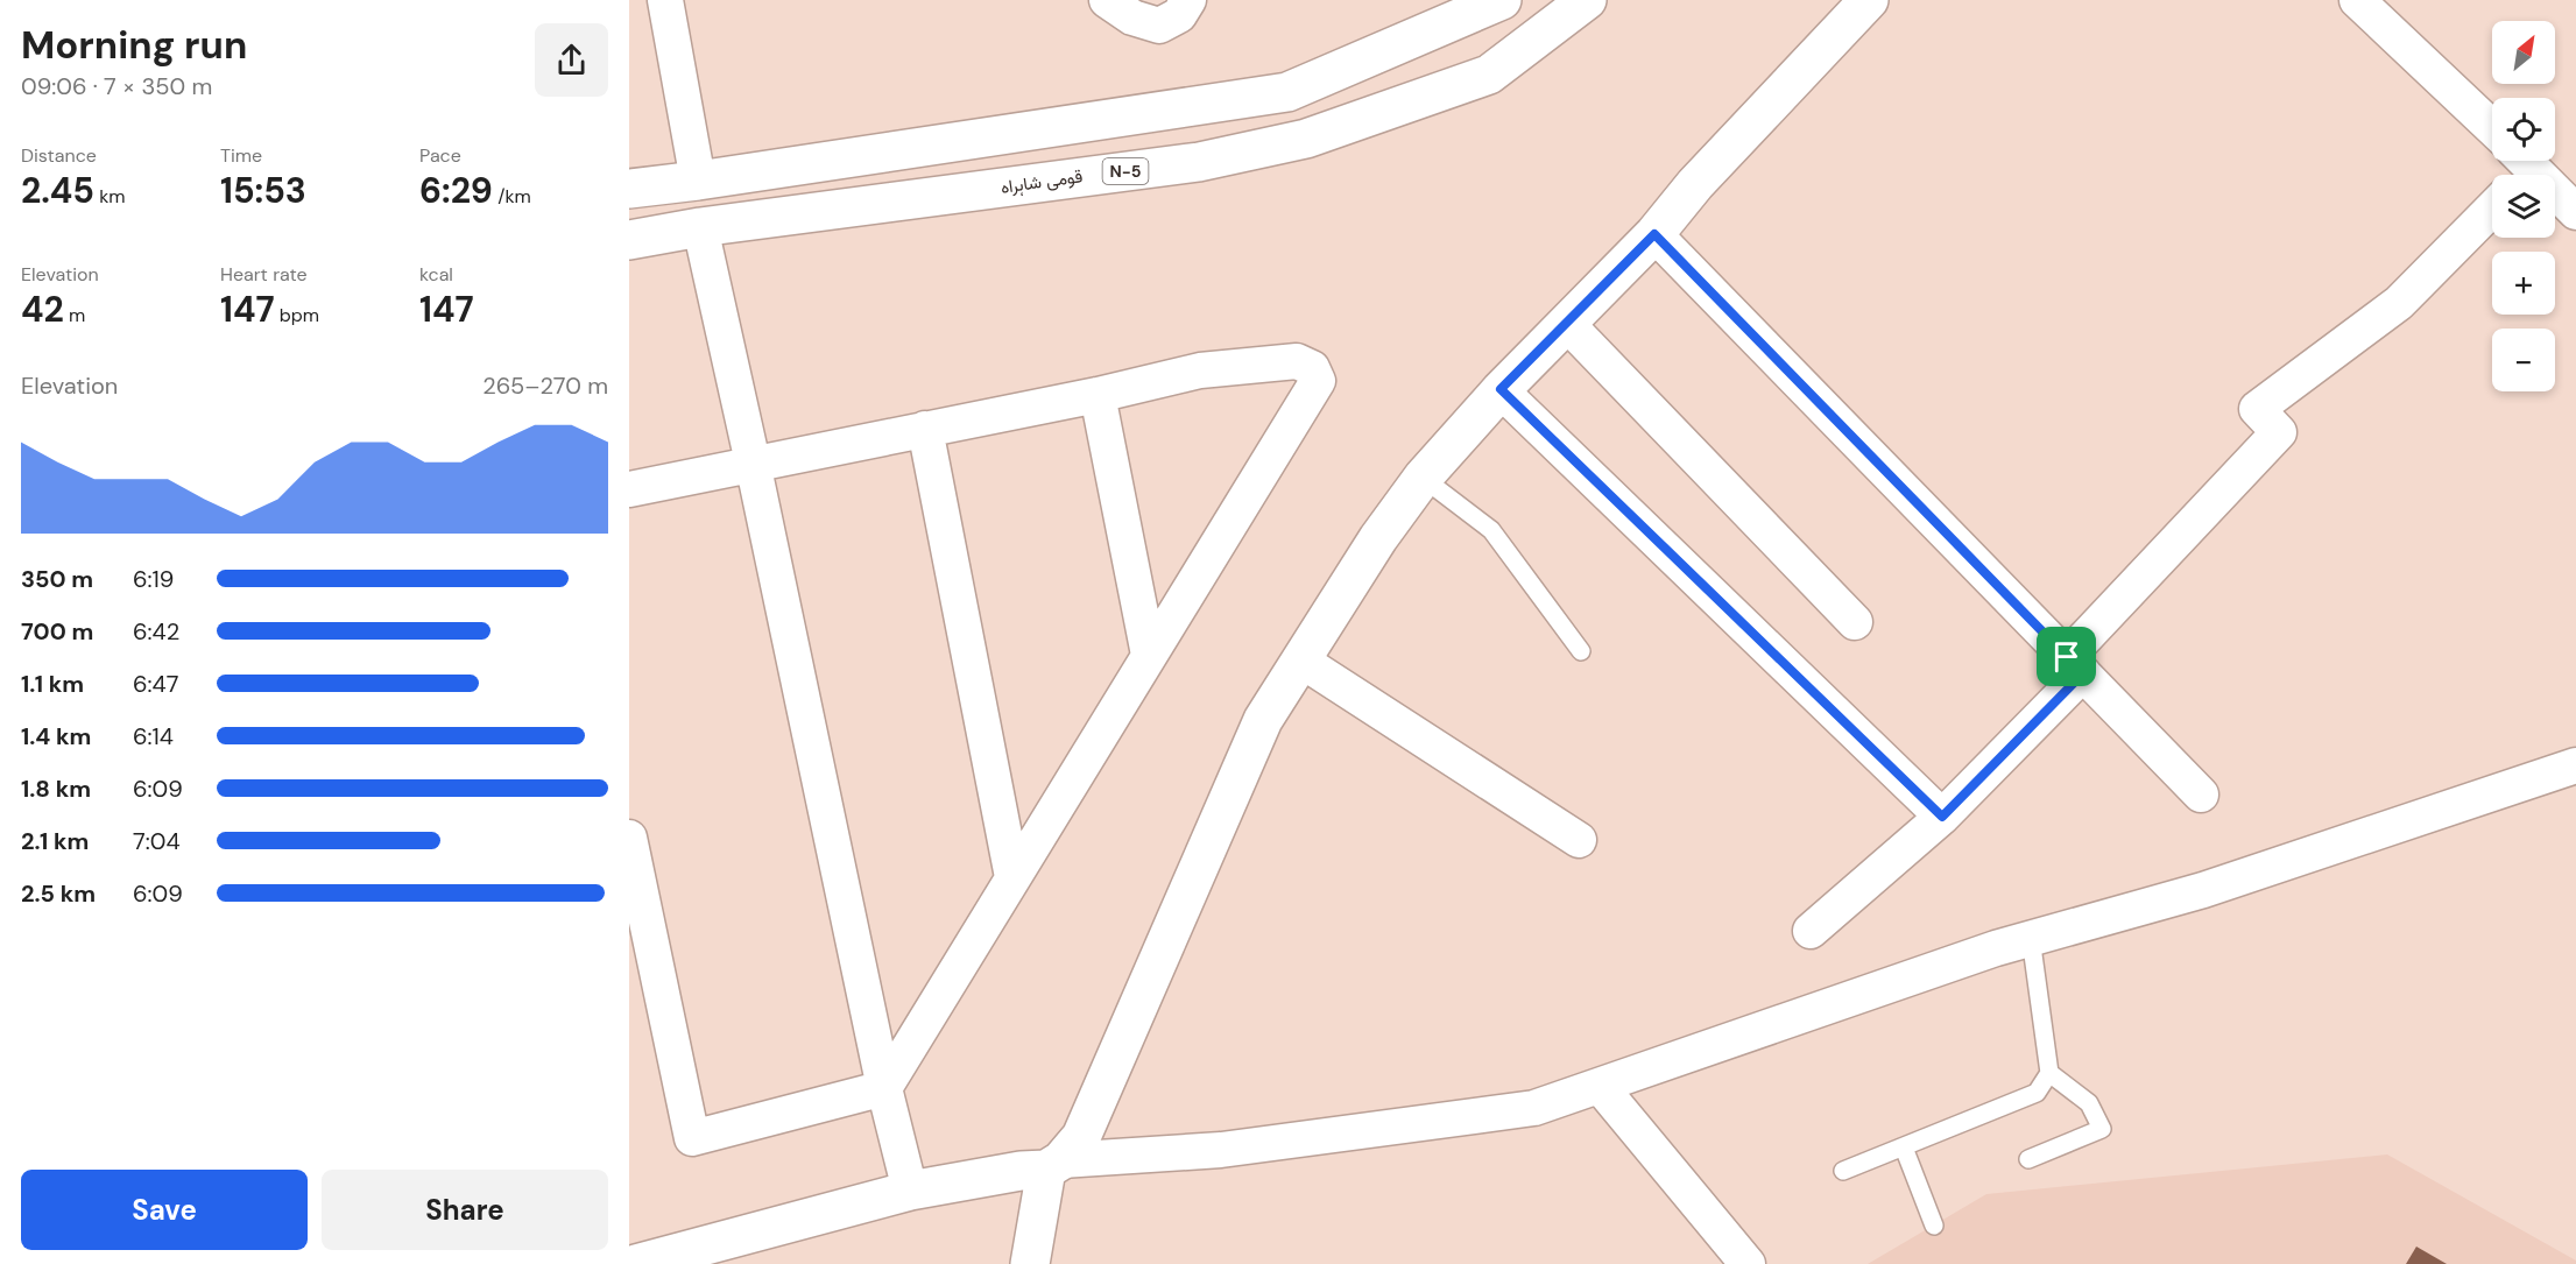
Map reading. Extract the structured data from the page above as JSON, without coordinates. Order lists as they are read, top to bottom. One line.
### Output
{"streets":{"main road":["N-5","قومی شاہراہ"]},"north":"top right","page":{"heading":["Morning run","09:06 · 7 × 350 m"],"map_buttons":["+","−"],"stats":[["Distance","2.45 km"],["Time","15:53"],["Pace","6:29 /km"],["Elevation","42 m"],["Heart rate","147 bpm"],["kcal","147"]],"chart":["Elevation","265–270 m"],"list":[{"name":"350 m","note":"6:19"},{"name":"700 m","note":"6:42"},{"name":"1.1 km","note":"6:47"},{"name":"1.4 km","note":"6:14"},{"name":"1.8 km","note":"6:09"},{"name":"2.1 km","note":"7:04"},{"name":"2.5 km","note":"6:09"}],"buttons":["Save","Share"]}}
